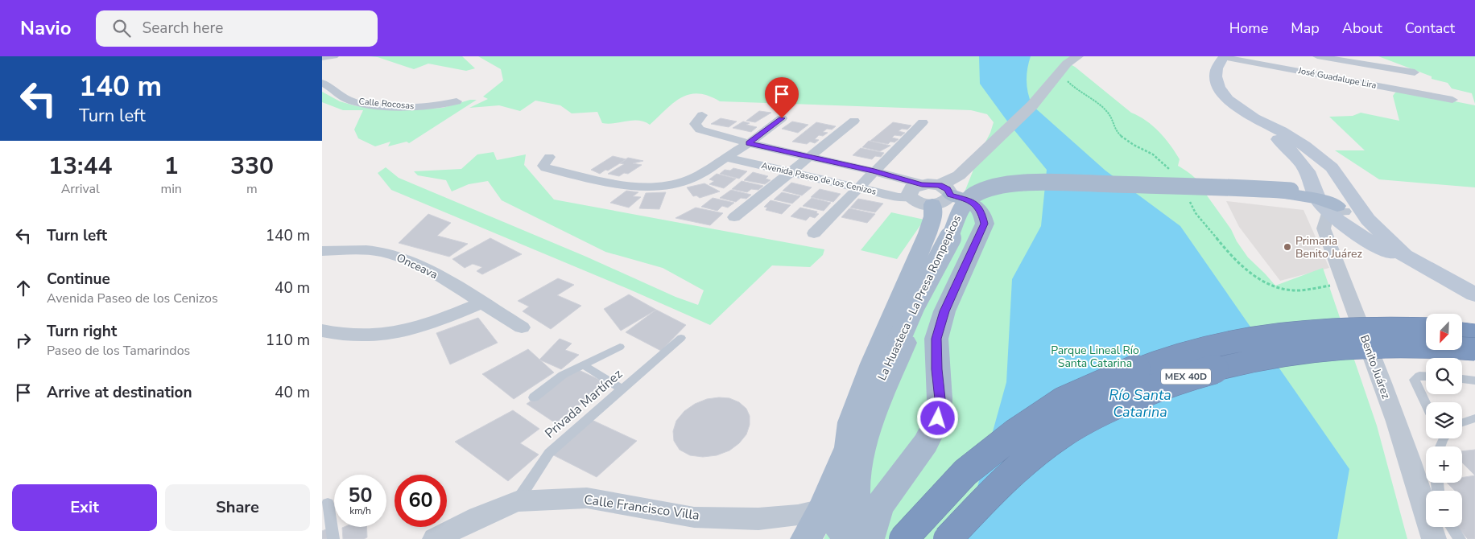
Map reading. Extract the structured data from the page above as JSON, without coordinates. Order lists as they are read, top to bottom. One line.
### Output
{"streets":{"highway":["MEX 40D"],"main road":["La Huasteca - La Presa Rompepicos"],"street":["José Guadalupe Lira","Calle Rocosas","Avenida Paseo de los Cenizos","Onceava","Benito Juárez","Calle Francisco Villa"],"lane":["Privada Martínez"]},"crossings":[["La Huasteca - La Presa Rompepicos","Benito Juárez"],["La Huasteca - La Presa Rompepicos","Calle Francisco Villa"],["Privada Martínez","Calle Francisco Villa"]],"water":["Río Santa Catarina"],"parks":["Parque Lineal Río Santa Catarina"],"places":["Primaria Benito Juárez"],"north":"bottom left","page":{"header":"Navio","search":"Search here","nav":["Home","Map","About","Contact"],"turn":["140 m","Turn left"],"eta":["13:44","Arrival","1","min","330","m"],"list":[{"name":"Turn left","value":"140 m"},{"name":"Continue","note":"Avenida Paseo de los Cenizos","value":"40 m"},{"name":"Turn right","note":"Paseo de los Tamarindos","value":"110 m"},{"name":"Arrive at destination","value":"40 m"}],"map_buttons":["+","−"],"speed":"50 km/h","limit":"60","buttons":["Exit","Share"]}}
